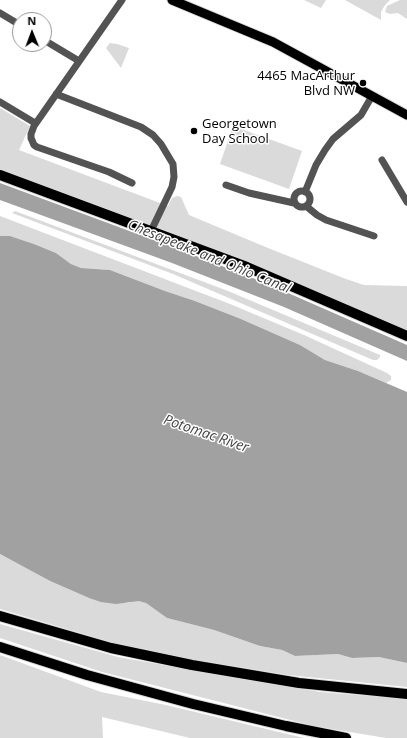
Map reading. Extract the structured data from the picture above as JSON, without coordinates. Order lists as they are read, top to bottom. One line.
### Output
{"water":["Chesapeake and Ohio Canal","Potomac River"],"places":["4465 MacArthur Blvd NW","Georgetown Day School"],"north":"top"}
